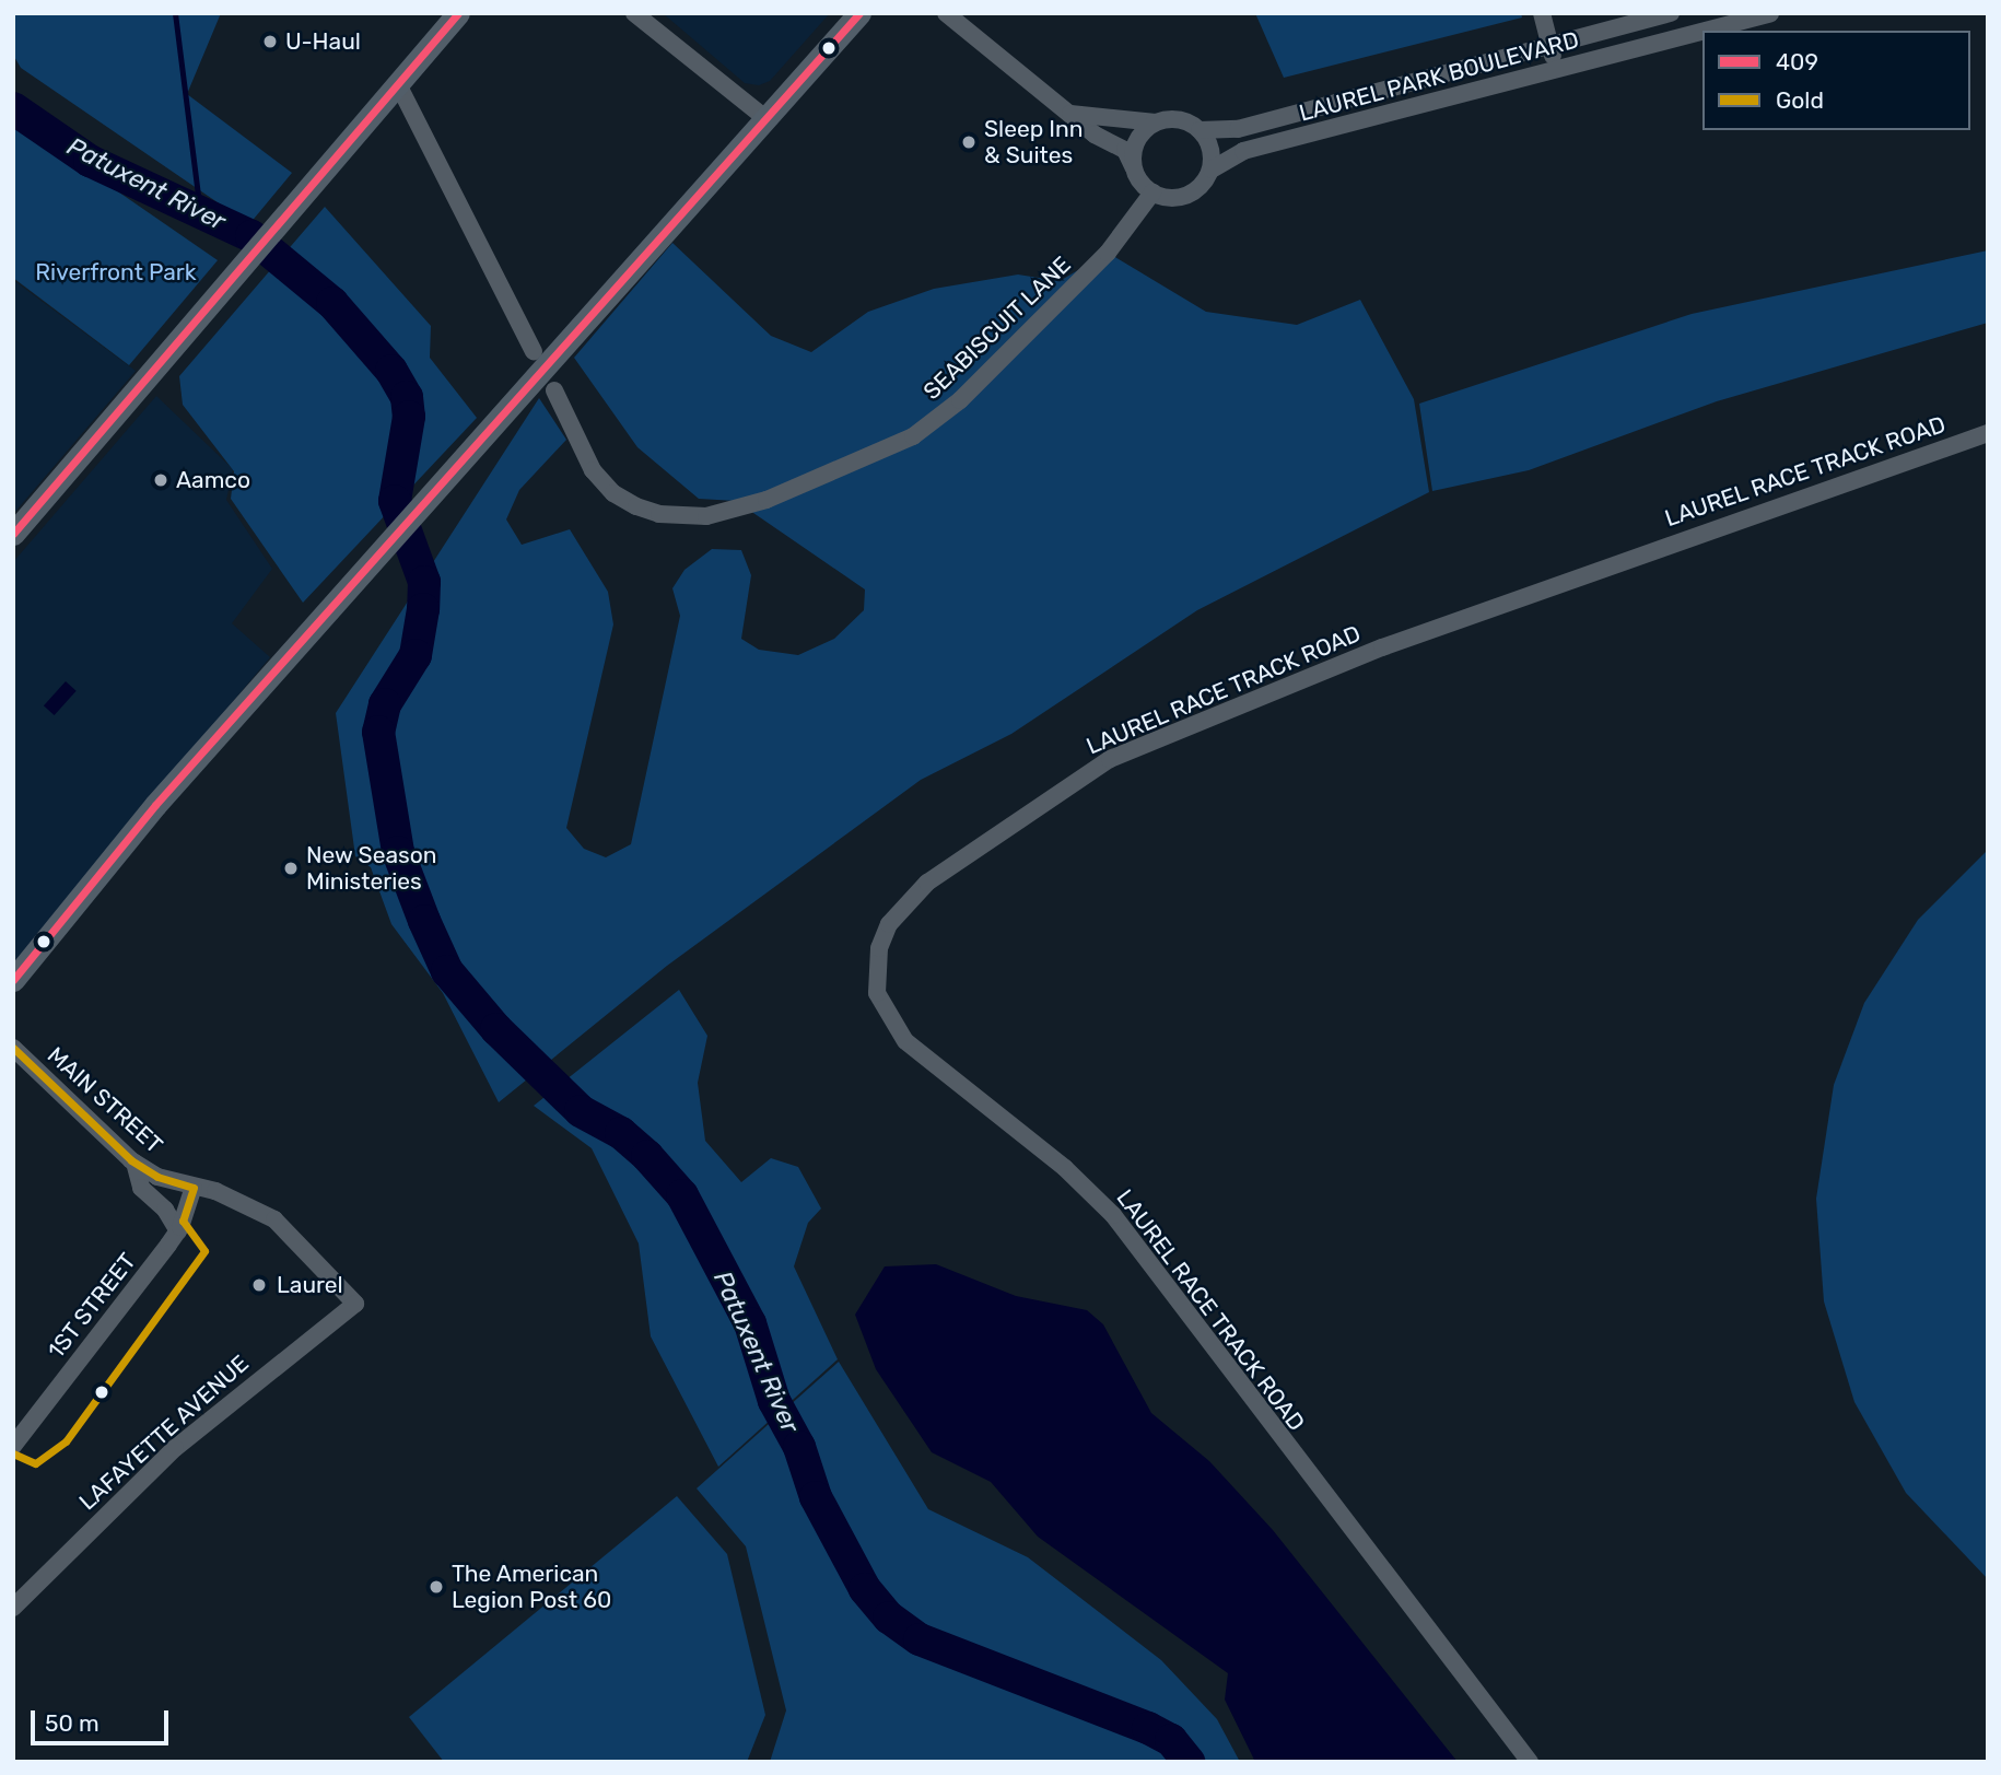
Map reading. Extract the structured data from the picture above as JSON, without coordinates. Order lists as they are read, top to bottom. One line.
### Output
{"streets":{"street":["LAUREL PARK BOULEVARD","SEABISCUIT LANE","LAUREL RACE TRACK ROAD","MAIN STREET","1ST STREET","LAFAYETTE AVENUE"]},"crossings":[["LAUREL PARK BOULEVARD","SEABISCUIT LANE"],["MAIN STREET","1ST STREET"],["MAIN STREET","LAFAYETTE AVENUE"]],"water":["Patuxent River"],"parks":["Riverfront Park"],"places":["U-Haul","Sleep Inn & Suites","Aamco","New Season Ministeries","Laurel","The American Legion Post 60"],"lines":["transit line 409","transit line Gold"],"legend":["409","Gold"],"scale_bar":"50 m"}
